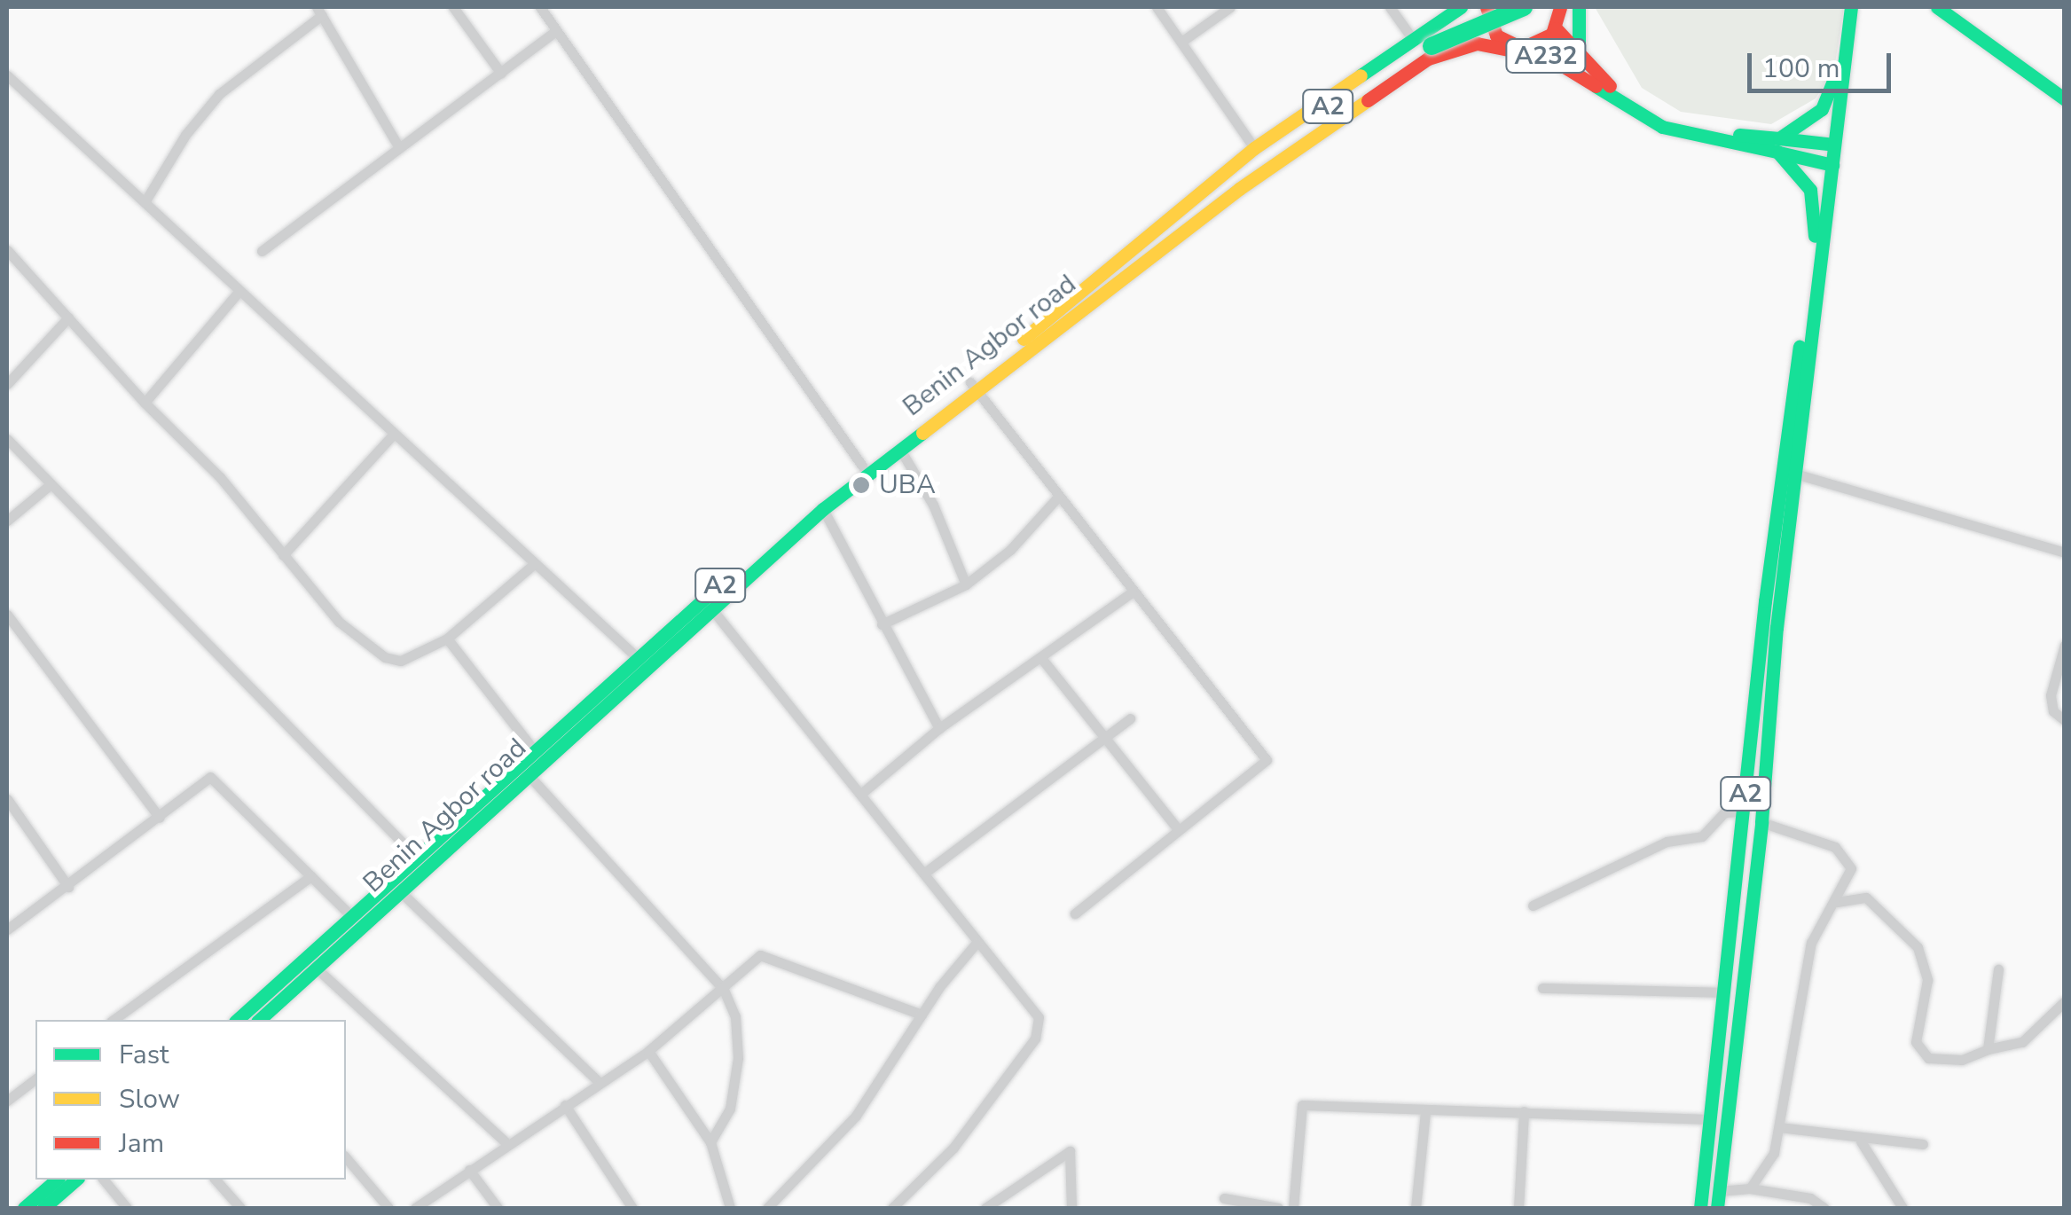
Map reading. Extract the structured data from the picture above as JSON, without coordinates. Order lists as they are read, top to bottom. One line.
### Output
{"streets":{"main road":["A232","A2","Benin Agbor road"]},"crossings":[["A2","Benin Agbor road"]],"places":["UBA"],"legend":["Fast","Slow","Jam"],"scale_bar":"100 m"}
